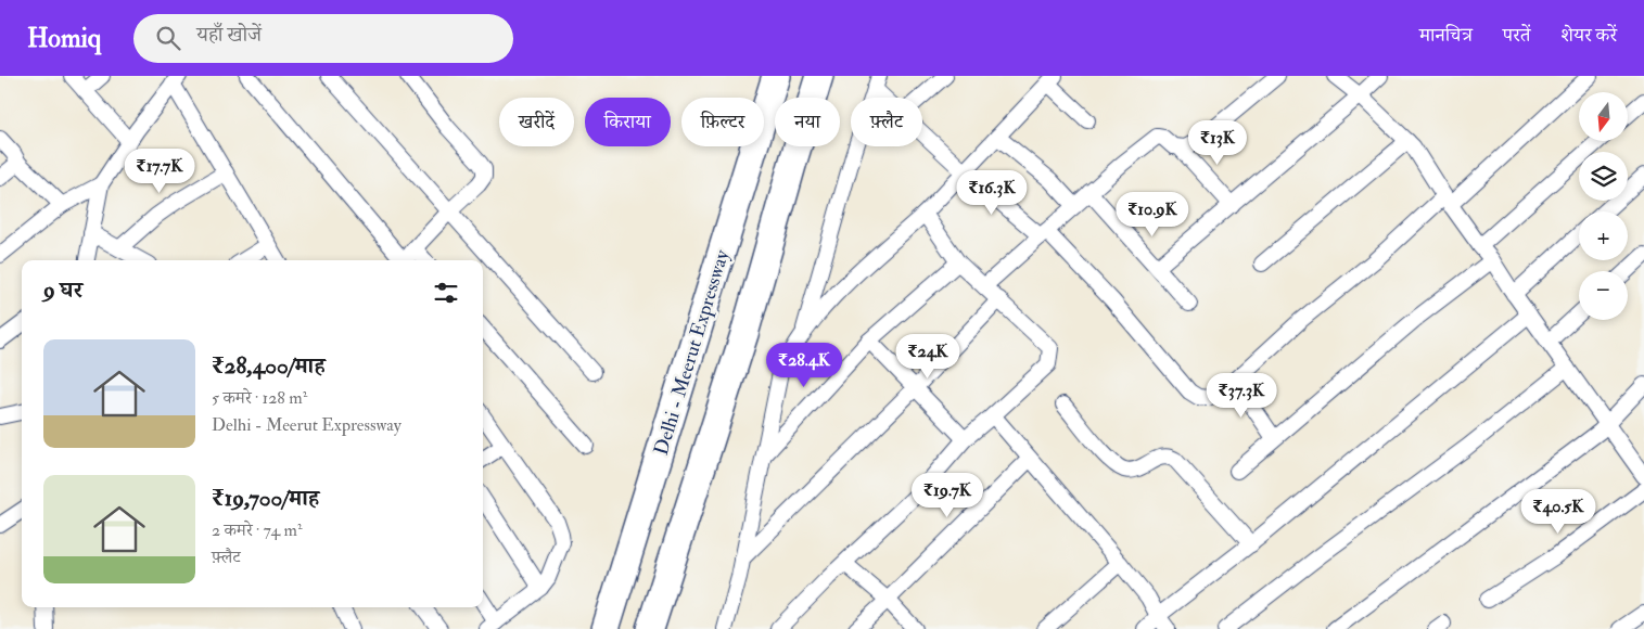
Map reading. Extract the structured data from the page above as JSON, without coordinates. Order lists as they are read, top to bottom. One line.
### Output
{"streets":{"highway":["Delhi - Meerut Expressway"]},"north":"bottom","page":{"header":"Homiq","search":"यहाँ खोजें","nav":["मानचित्र","परतें","शेयर करें"],"map_buttons":["+","−"],"chip":["खरीदें","किराया","फ़िल्टर","नया","फ़्लैट"],"price":["₹13K","₹17.7K","₹16.3K","₹10.9K","₹24K","₹28.4K","₹37.3K","₹19.7K","₹40.5K"],"heading":"9 घर","list":[{"name":"₹28,400/माह","note":"5 कमरे · 128 m² · Delhi - Meerut Expressway"},{"name":"₹19,700/माह","note":"2 कमरे · 74 m² · फ़्लैट"}]}}
